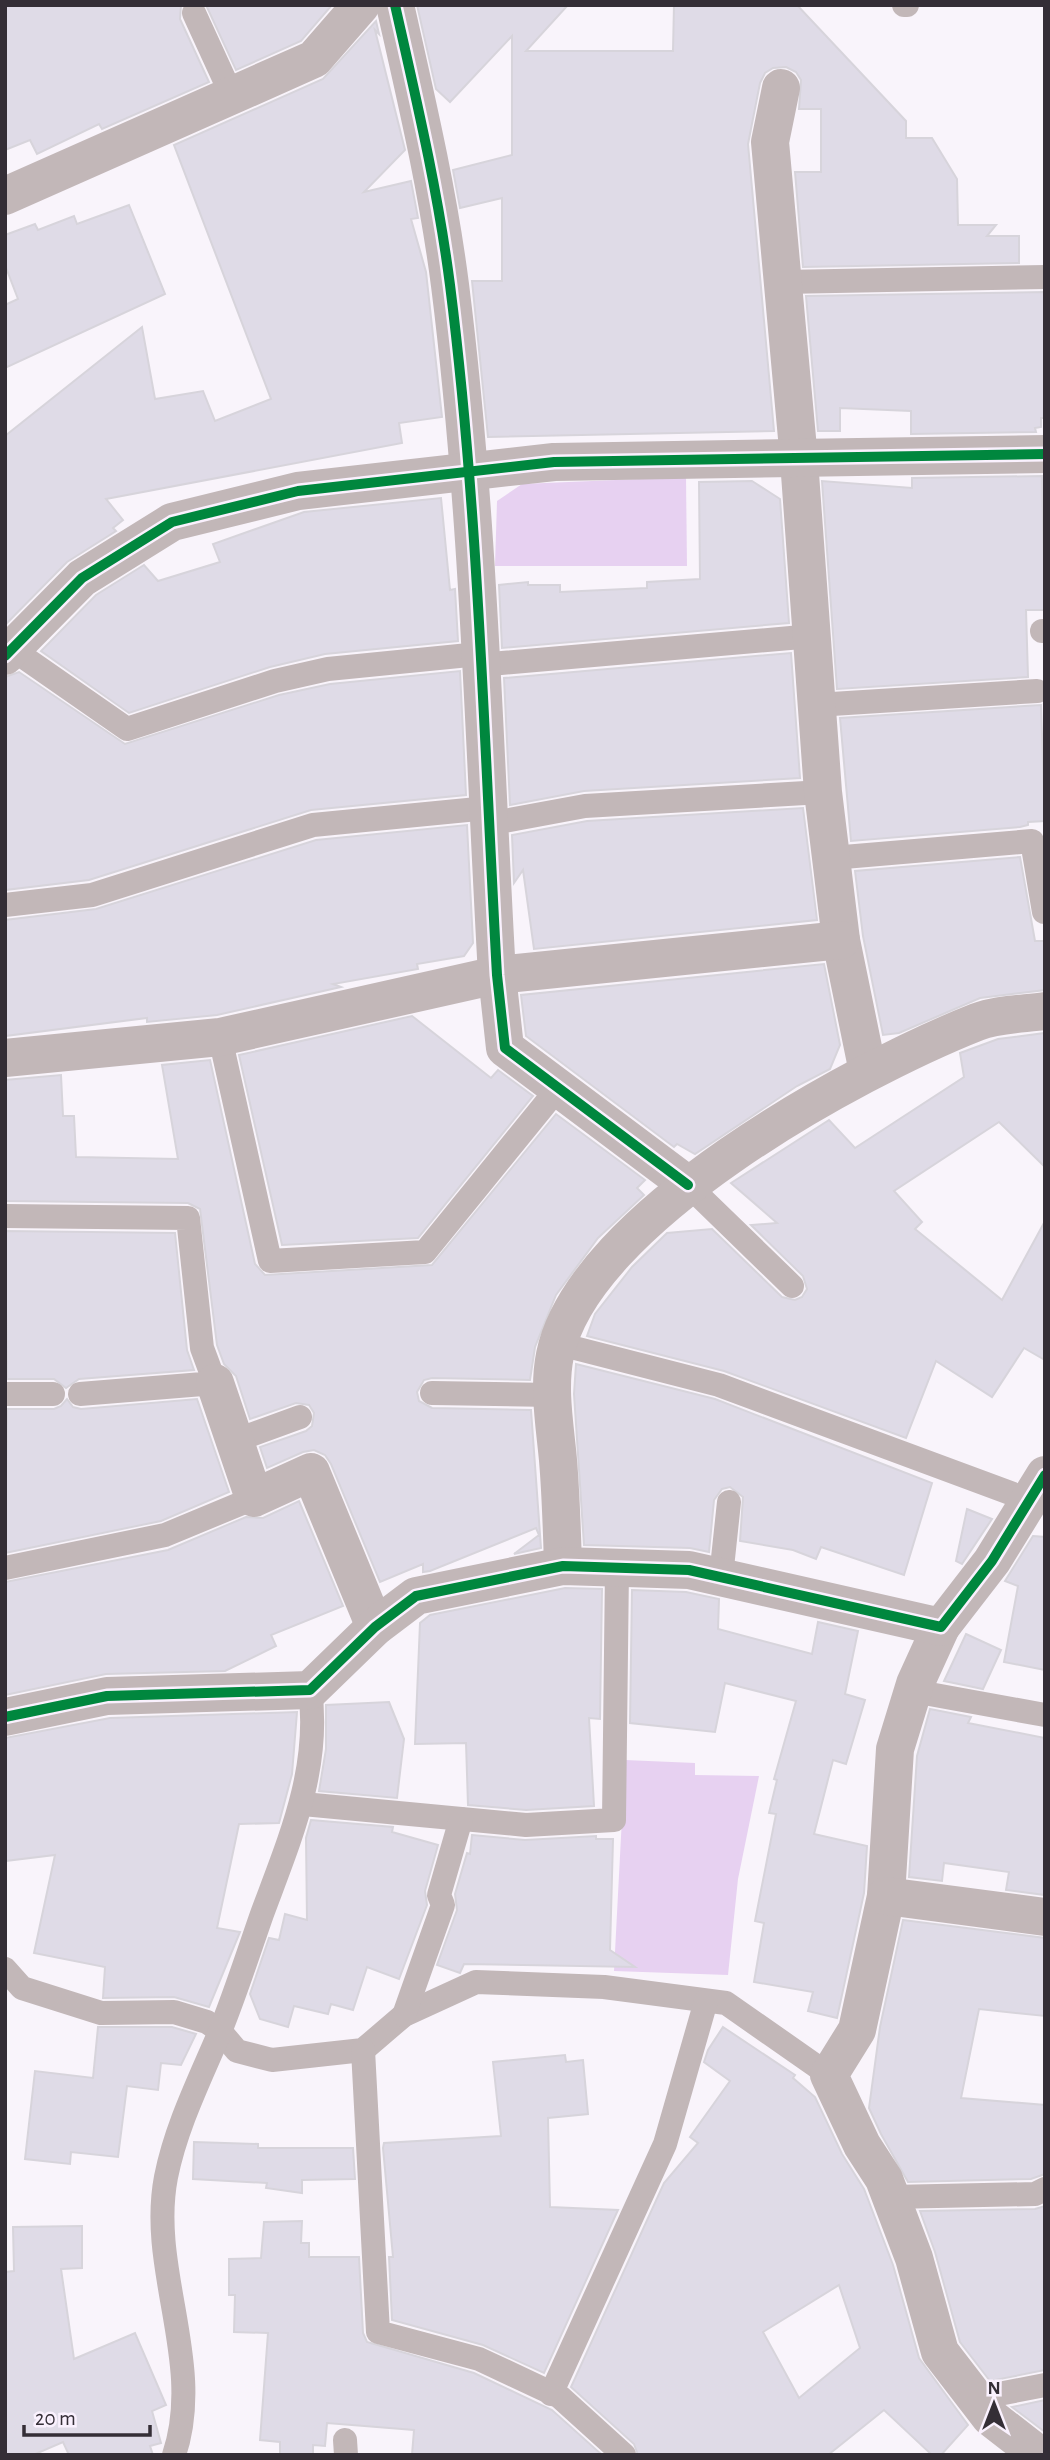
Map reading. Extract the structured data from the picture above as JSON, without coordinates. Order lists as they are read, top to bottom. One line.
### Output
{"scale_bar":"20 m","north":"top"}
